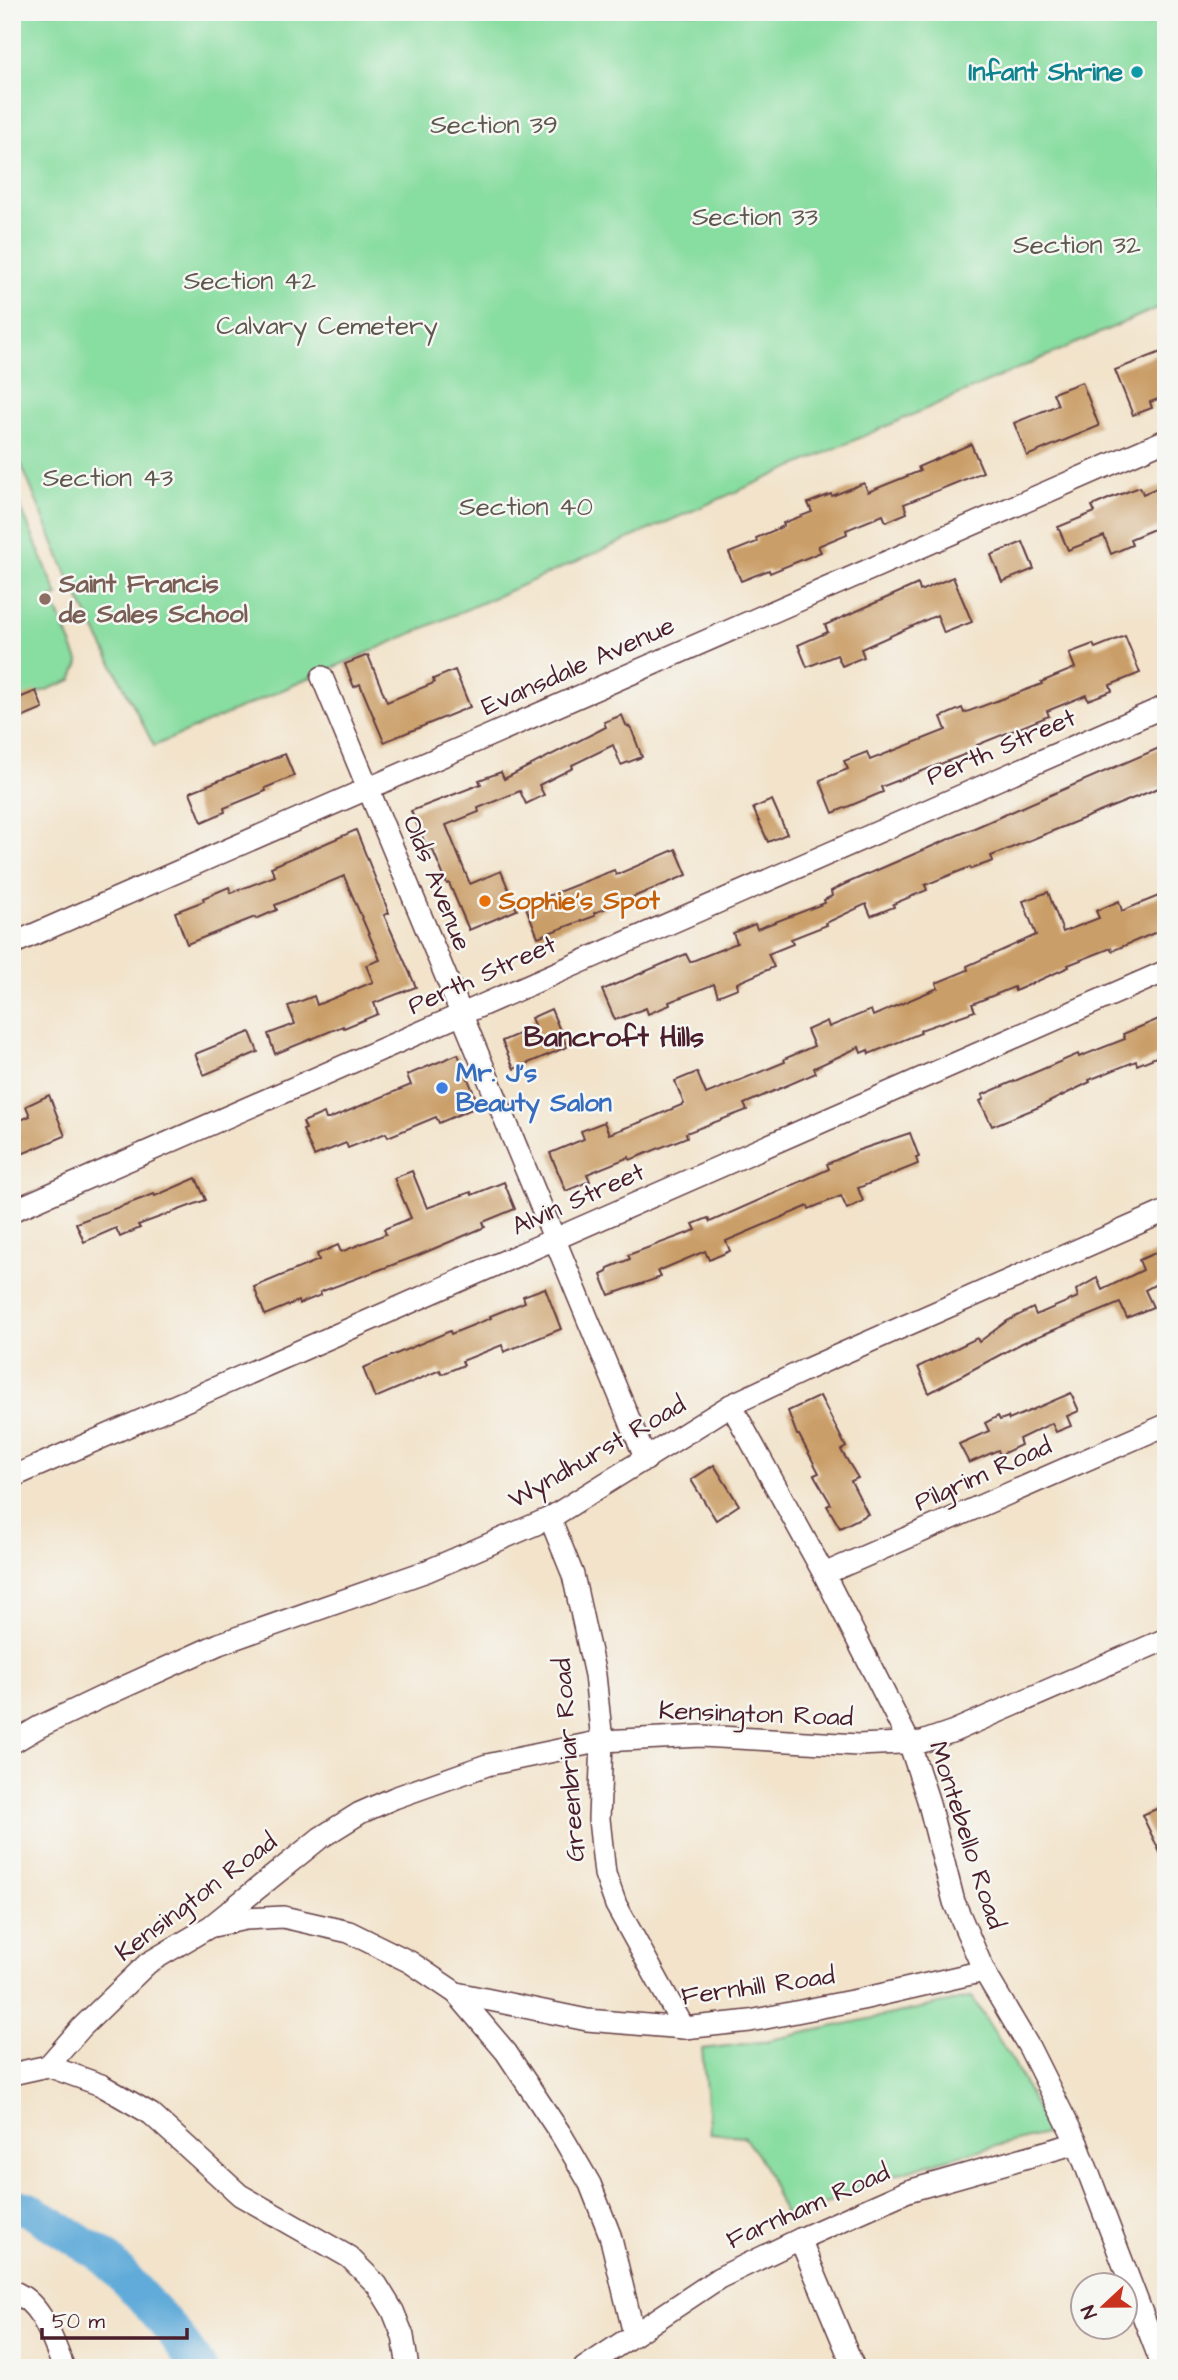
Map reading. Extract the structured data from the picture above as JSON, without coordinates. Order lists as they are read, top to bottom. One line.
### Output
{"streets":{"street":["Evansdale Avenue","Perth Street","Olds Avenue","Alvin Street","Wyndhurst Road","Pilgrim Road","Kensington Road","Greenbriar Road","Montebello Road","Fernhill Road","Farnham Road"]},"crossings":[["Evansdale Avenue","Olds Avenue"],["Perth Street","Olds Avenue"],["Olds Avenue","Alvin Street"],["Olds Avenue","Wyndhurst Road"],["Wyndhurst Road","Greenbriar Road"],["Wyndhurst Road","Montebello Road"],["Pilgrim Road","Montebello Road"],["Kensington Road","Greenbriar Road"],["Kensington Road","Montebello Road"],["Greenbriar Road","Fernhill Road"],["Montebello Road","Fernhill Road"],["Montebello Road","Farnham Road"]],"districts":["Bancroft Hills"],"parks":["Section 39","Section 33","Section 32","Section 42","Calvary Cemetery","Section 43","Section 40"],"places":["Infant Shrine","Saint Francis de Sales School","Sophie's Spot","Mr. J's Beauty Salon"],"scale_bar":"50 m","north":"left"}
